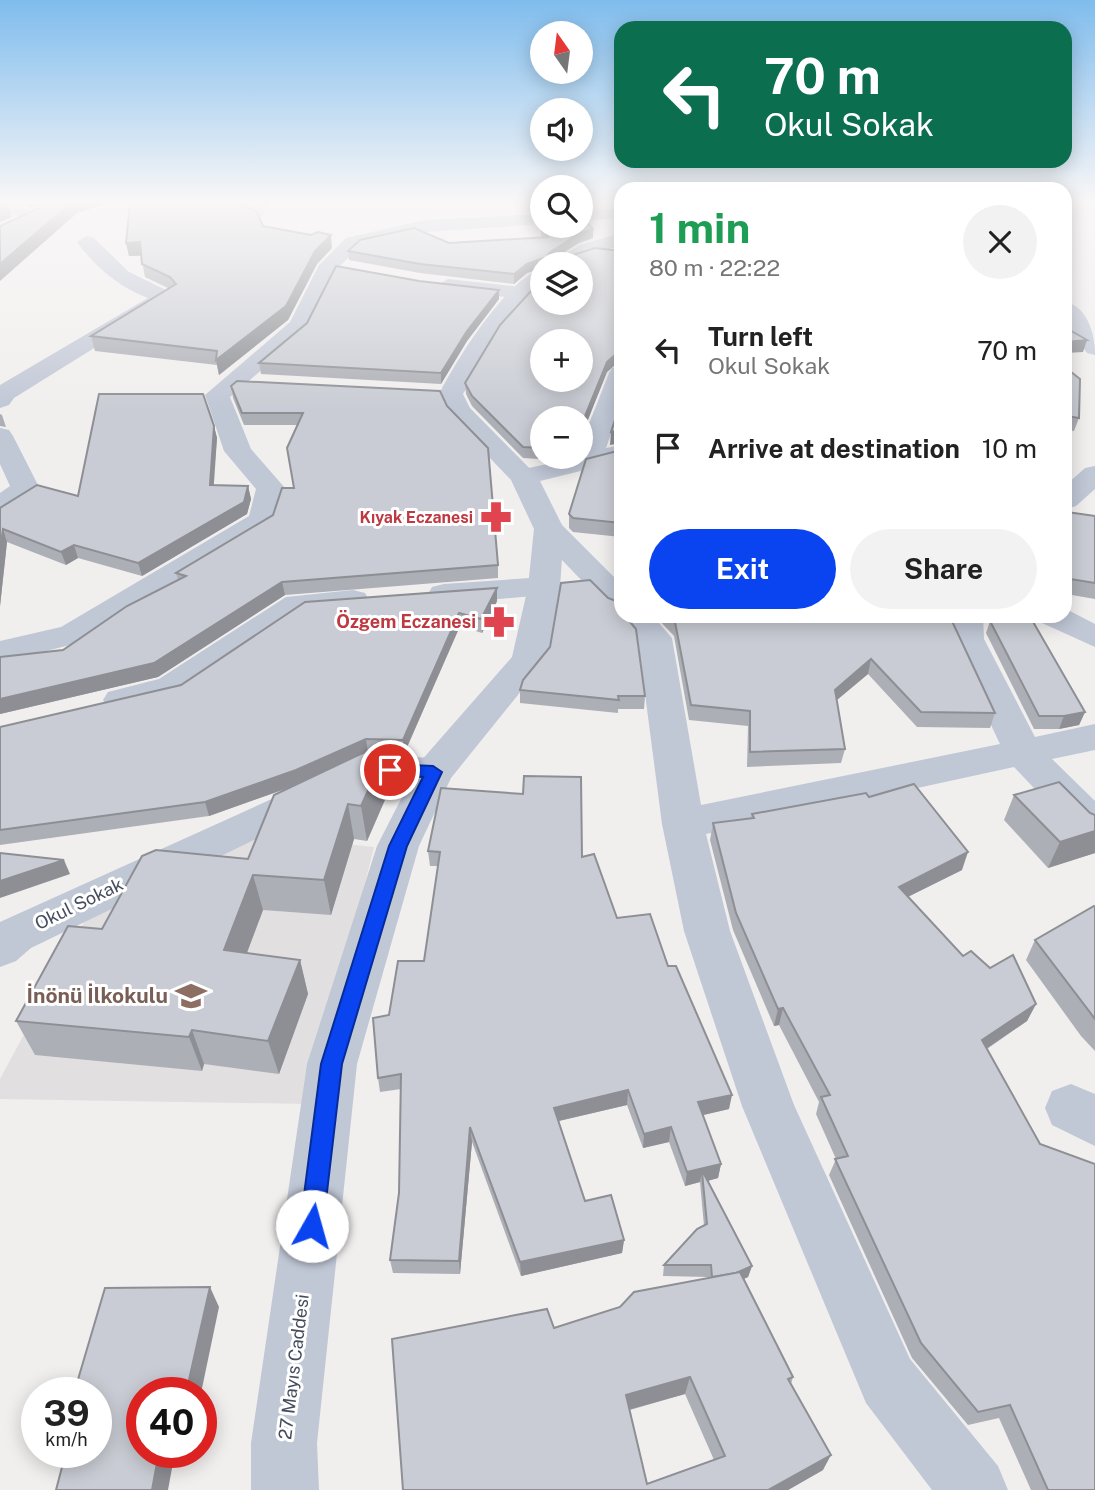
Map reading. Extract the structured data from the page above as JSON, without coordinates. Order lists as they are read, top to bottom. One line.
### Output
{"streets":{"street":["Okul Sokak","27 Mayıs Caddesi"]},"crossings":[["Okul Sokak","27 Mayıs Caddesi"]],"places":{"pharmacy":["Kıyak Eczanesi","Özgem Eczanesi"],"school or university":["İnönü İlkokulu"]},"north":"top","page":{"map_buttons":["+","−"],"turn":["70 m","Okul Sokak"],"heading":["1 min","80 m · 22:22"],"list":[{"name":"Turn left","note":"Okul Sokak","value":"70 m"},{"name":"Arrive at destination","value":"10 m"}],"buttons":["Exit","Share"],"speed":"39 km/h","limit":"40"}}
